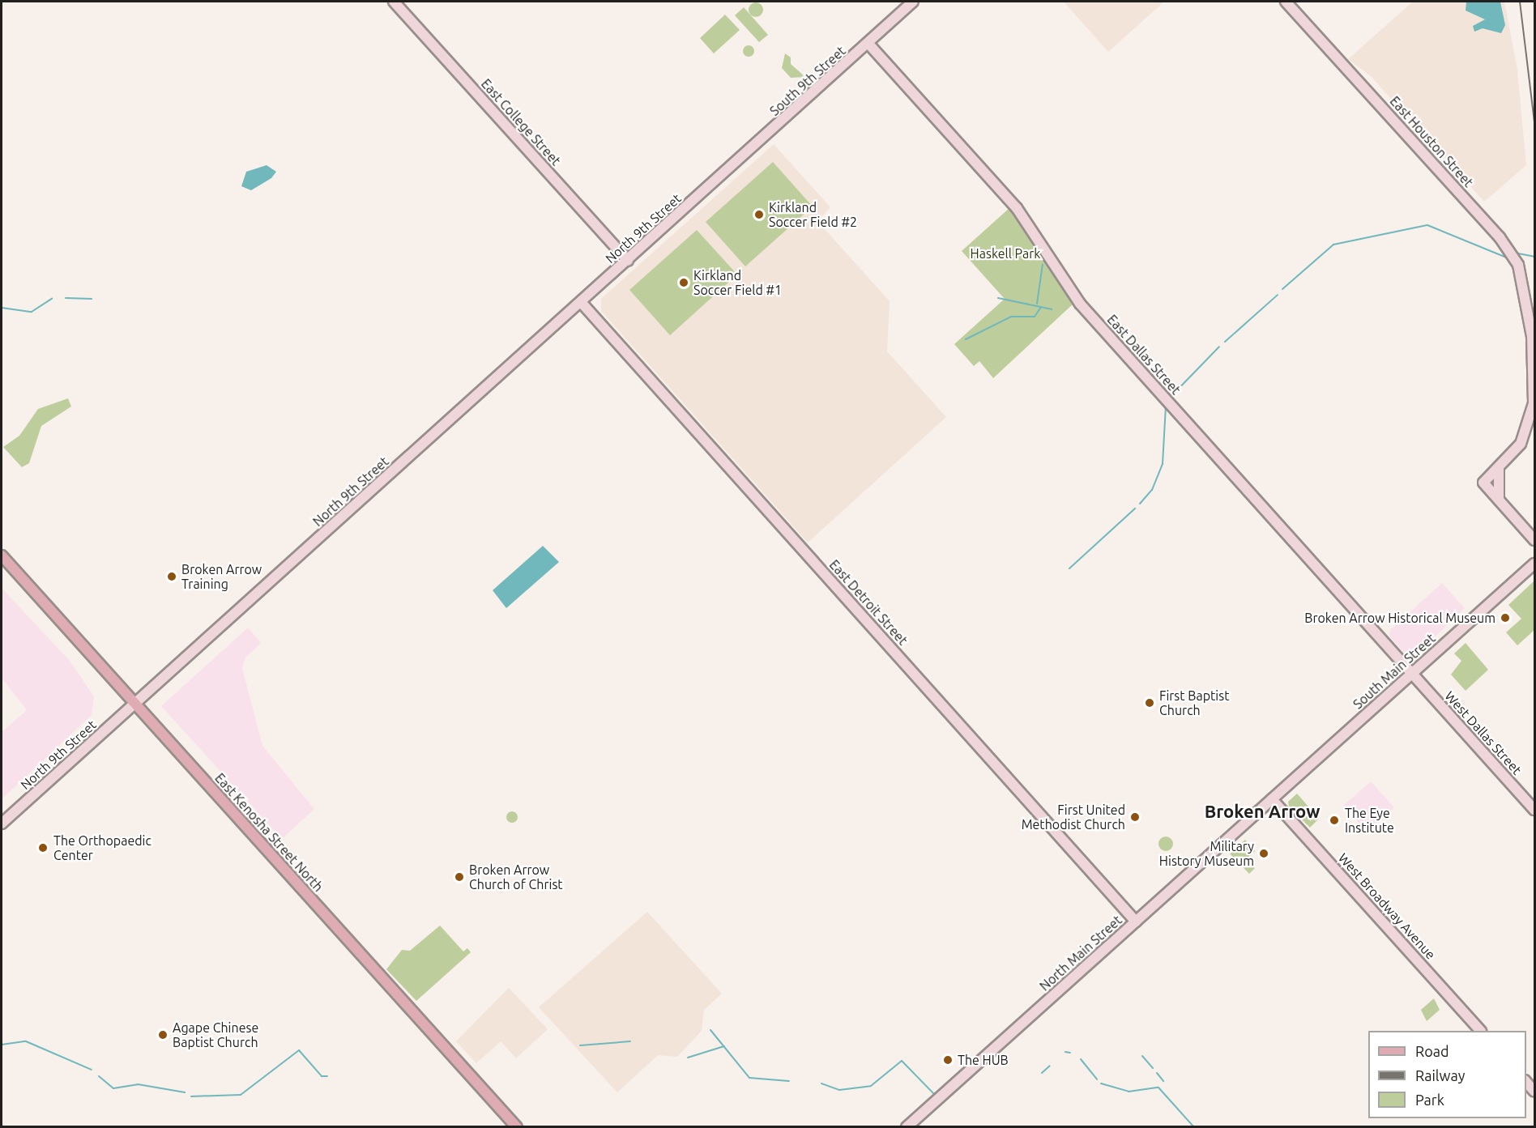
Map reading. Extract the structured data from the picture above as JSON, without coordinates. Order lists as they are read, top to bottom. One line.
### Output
{"streets":{"main road":["East Kenosha Street North"],"street":["South 9th Street","East College Street","East Houston Street","North 9th Street","East Dallas Street","East Detroit Street","South Main Street","West Dallas Street","West Broadway Avenue","North Main Street"]},"crossings":[["South 9th Street","North 9th Street"],["South 9th Street","East Dallas Street"],["East College Street","North 9th Street"],["North 9th Street","East Detroit Street"],["North 9th Street","East Kenosha Street North"],["East Dallas Street","South Main Street"],["East Dallas Street","West Dallas Street"],["East Detroit Street","North Main Street"],["South Main Street","West Dallas Street"],["South Main Street","West Broadway Avenue"],["South Main Street","North Main Street"],["West Broadway Avenue","North Main Street"]],"districts":["Broken Arrow"],"parks":["Haskell Park"],"places":["Kirkland Soccer Field #2","Kirkland Soccer Field #1","Broken Arrow Training","Broken Arrow Historical Museum","First Baptist Church","First United Methodist Church","The Eye Institute","The Orthopaedic Center","Military History Museum","Broken Arrow Church of Christ","Agape Chinese Baptist Church","The HUB"],"legend":["Road","Railway","Park"]}
